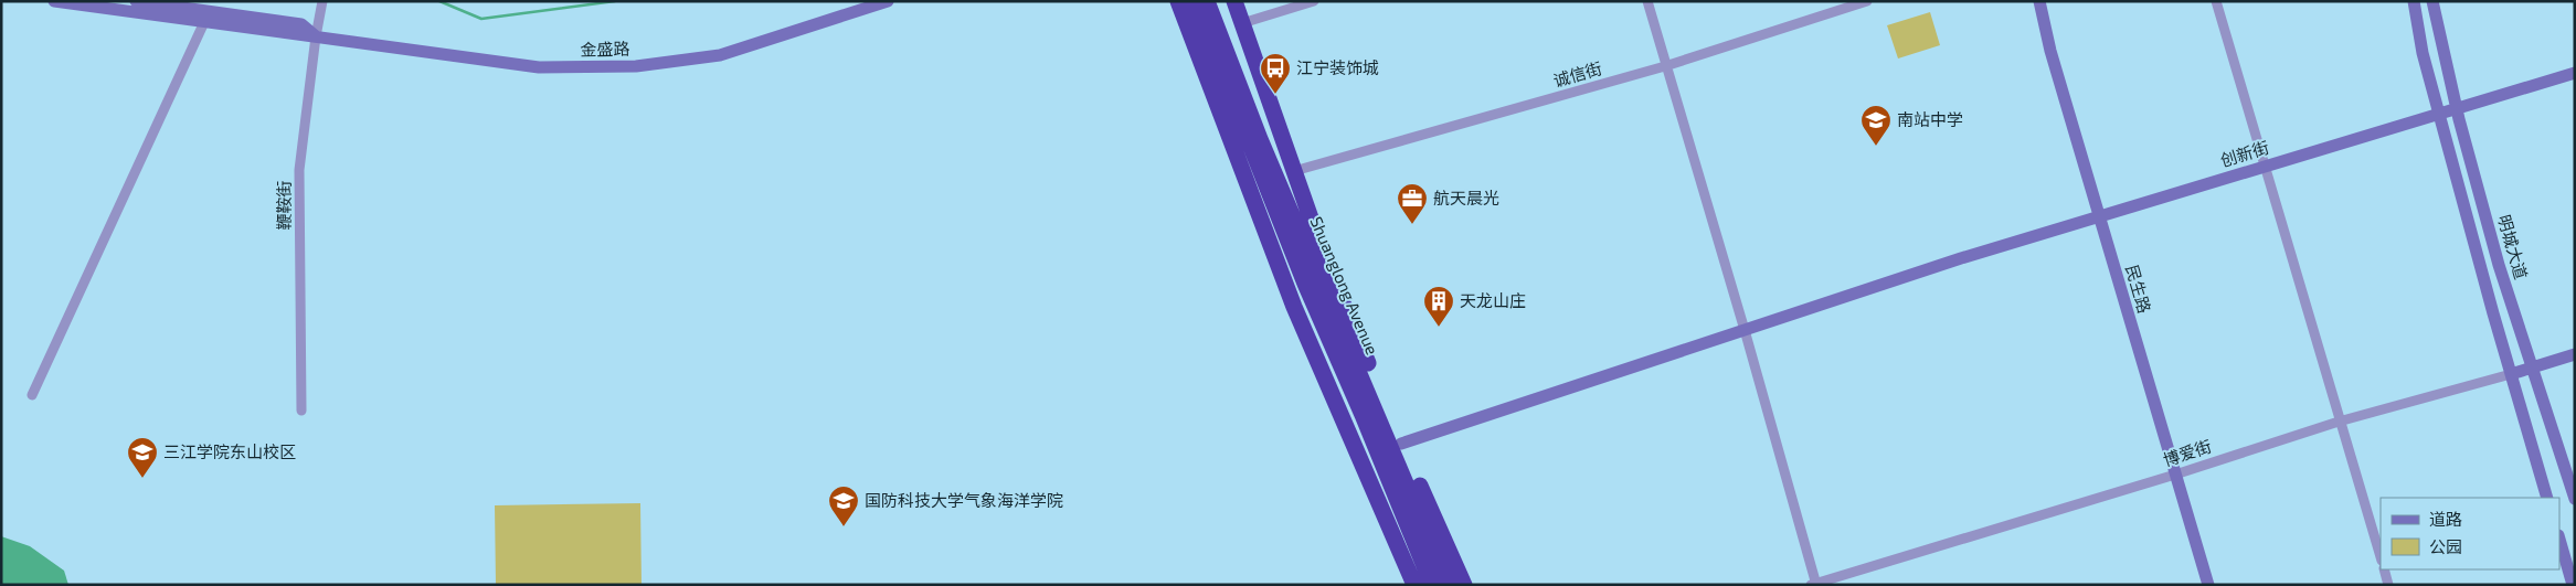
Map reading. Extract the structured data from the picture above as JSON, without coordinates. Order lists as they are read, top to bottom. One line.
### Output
{"streets":{"highway":["Shuanglong Avenue"],"street":["金盛路","诚信街","创新街","鞭鞍街","明城大道","民生路","博爱街"]},"crossings":[["金盛路","鞭鞍街"],["诚信街","Shuanglong Avenue"],["创新街","明城大道"],["创新街","Shuanglong Avenue"],["创新街","民生路"],["明城大道","博爱街"],["民生路","博爱街"]],"places":{"bus stop":["江宁装饰城"],"school or university":["南站中学","三江学院东山校区","国防科技大学气象海洋学院"],"office":["航天晨光"],"building":["天龙山庄"]},"legend":["道路","公园"]}
